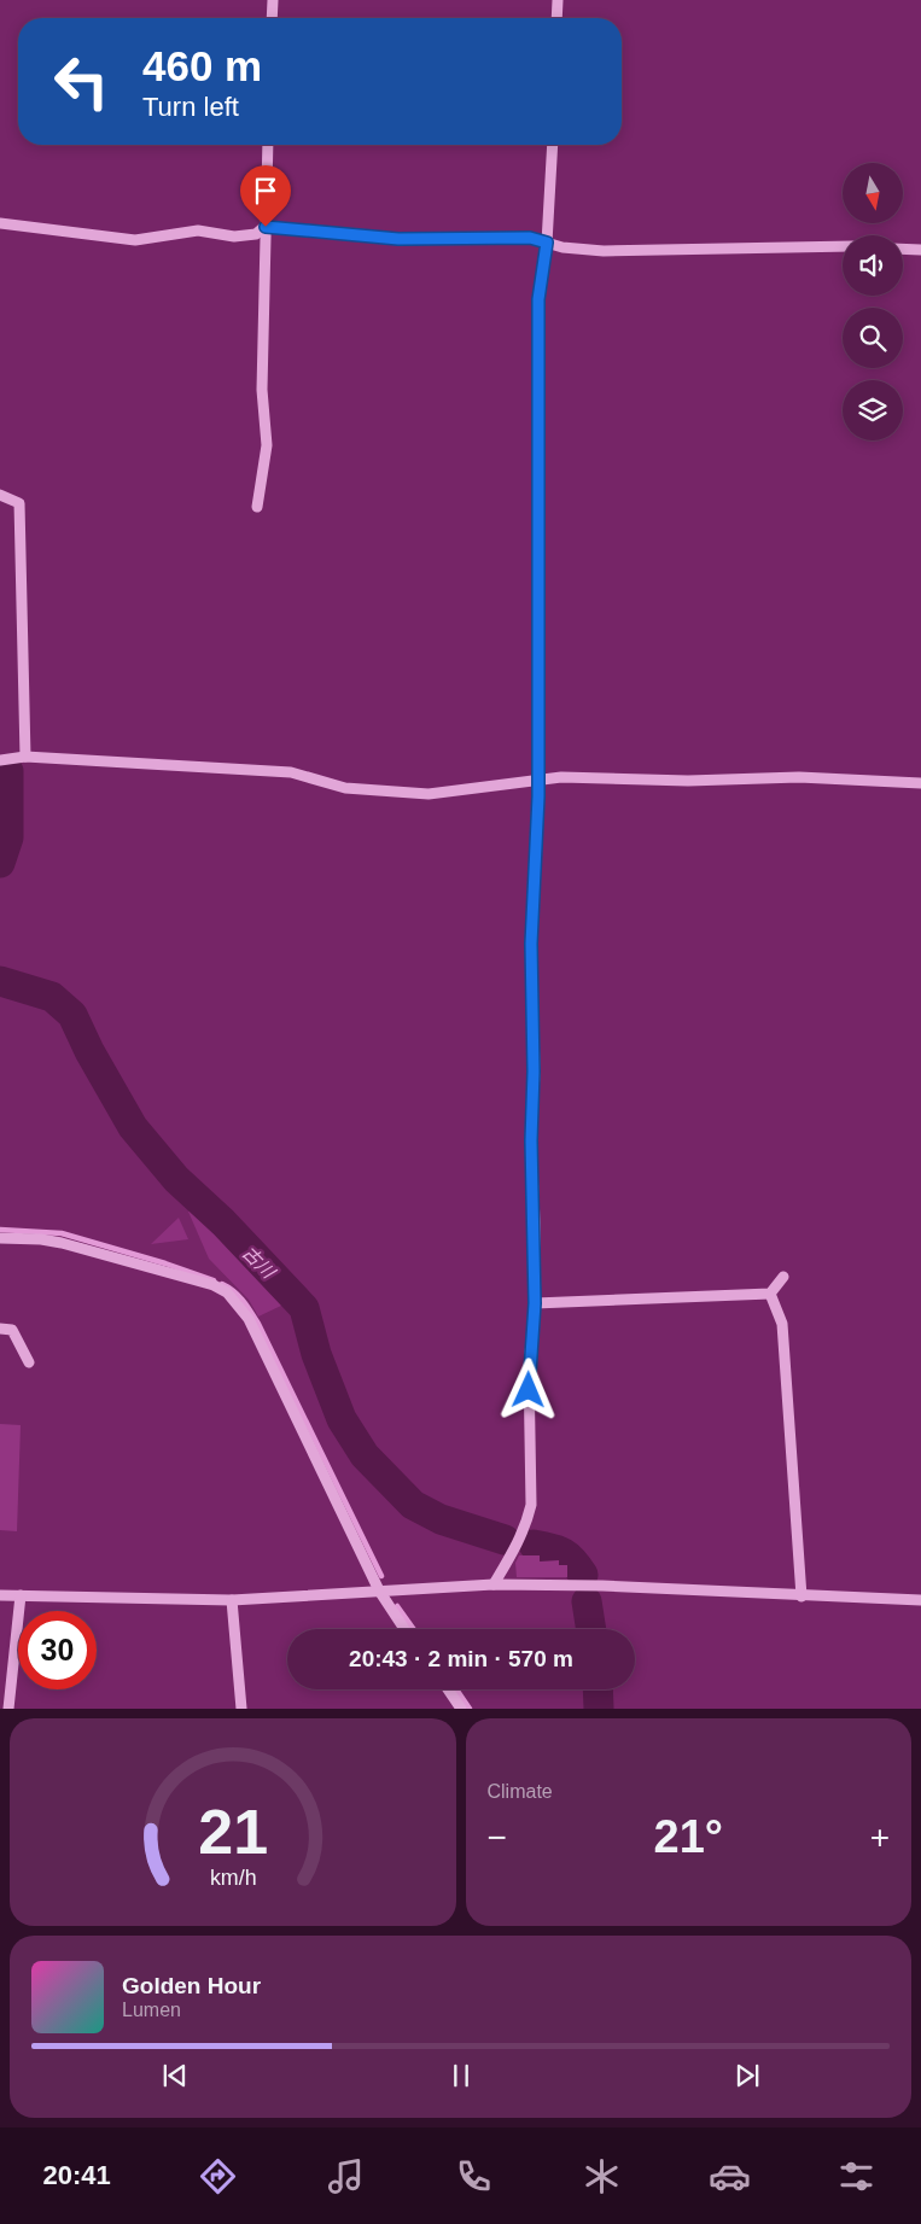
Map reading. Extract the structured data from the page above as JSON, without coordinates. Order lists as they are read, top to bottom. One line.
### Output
{"water":["古川"],"north":"bottom","page":{"turn":["460 m","Turn left"],"limit":"30","trip":"20:43 · 2 min · 570 m","tile":"Climate","heat":["−","21°","+"],"song":["Golden Hour","Lumen"],"tabs":"20:41","gauge":["21","km/h"]}}
